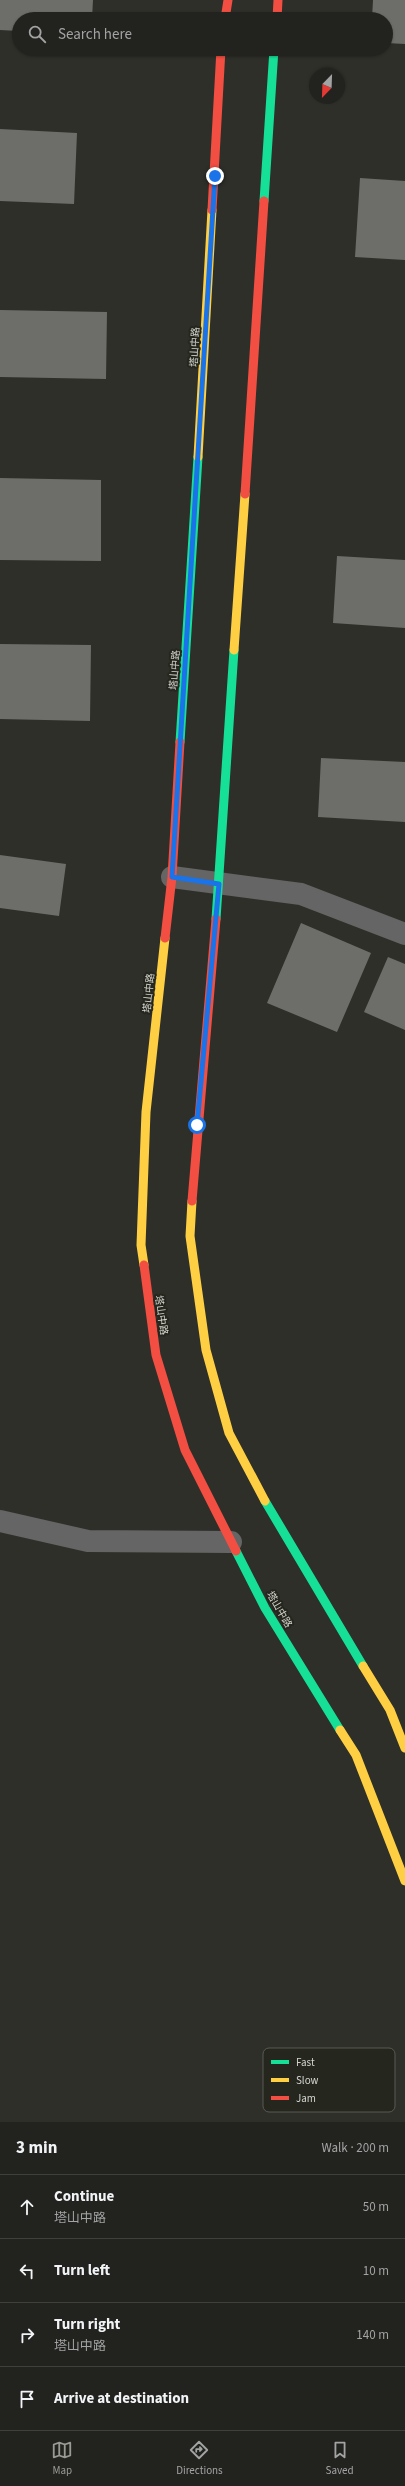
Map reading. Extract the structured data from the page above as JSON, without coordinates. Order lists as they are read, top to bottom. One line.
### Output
{"streets":{"main road":["塔山中路"]},"legend":["Fast","Slow","Jam"],"north":"bottom left","page":{"search":"Search here","heading":["3 min","Walk · 200 m"],"list":[["Continue","塔山中路","50 m"],["Turn left","10 m"],["Turn right","塔山中路","140 m"],"Arrive at destination"],"nav":["Map","Directions","Saved"]}}
